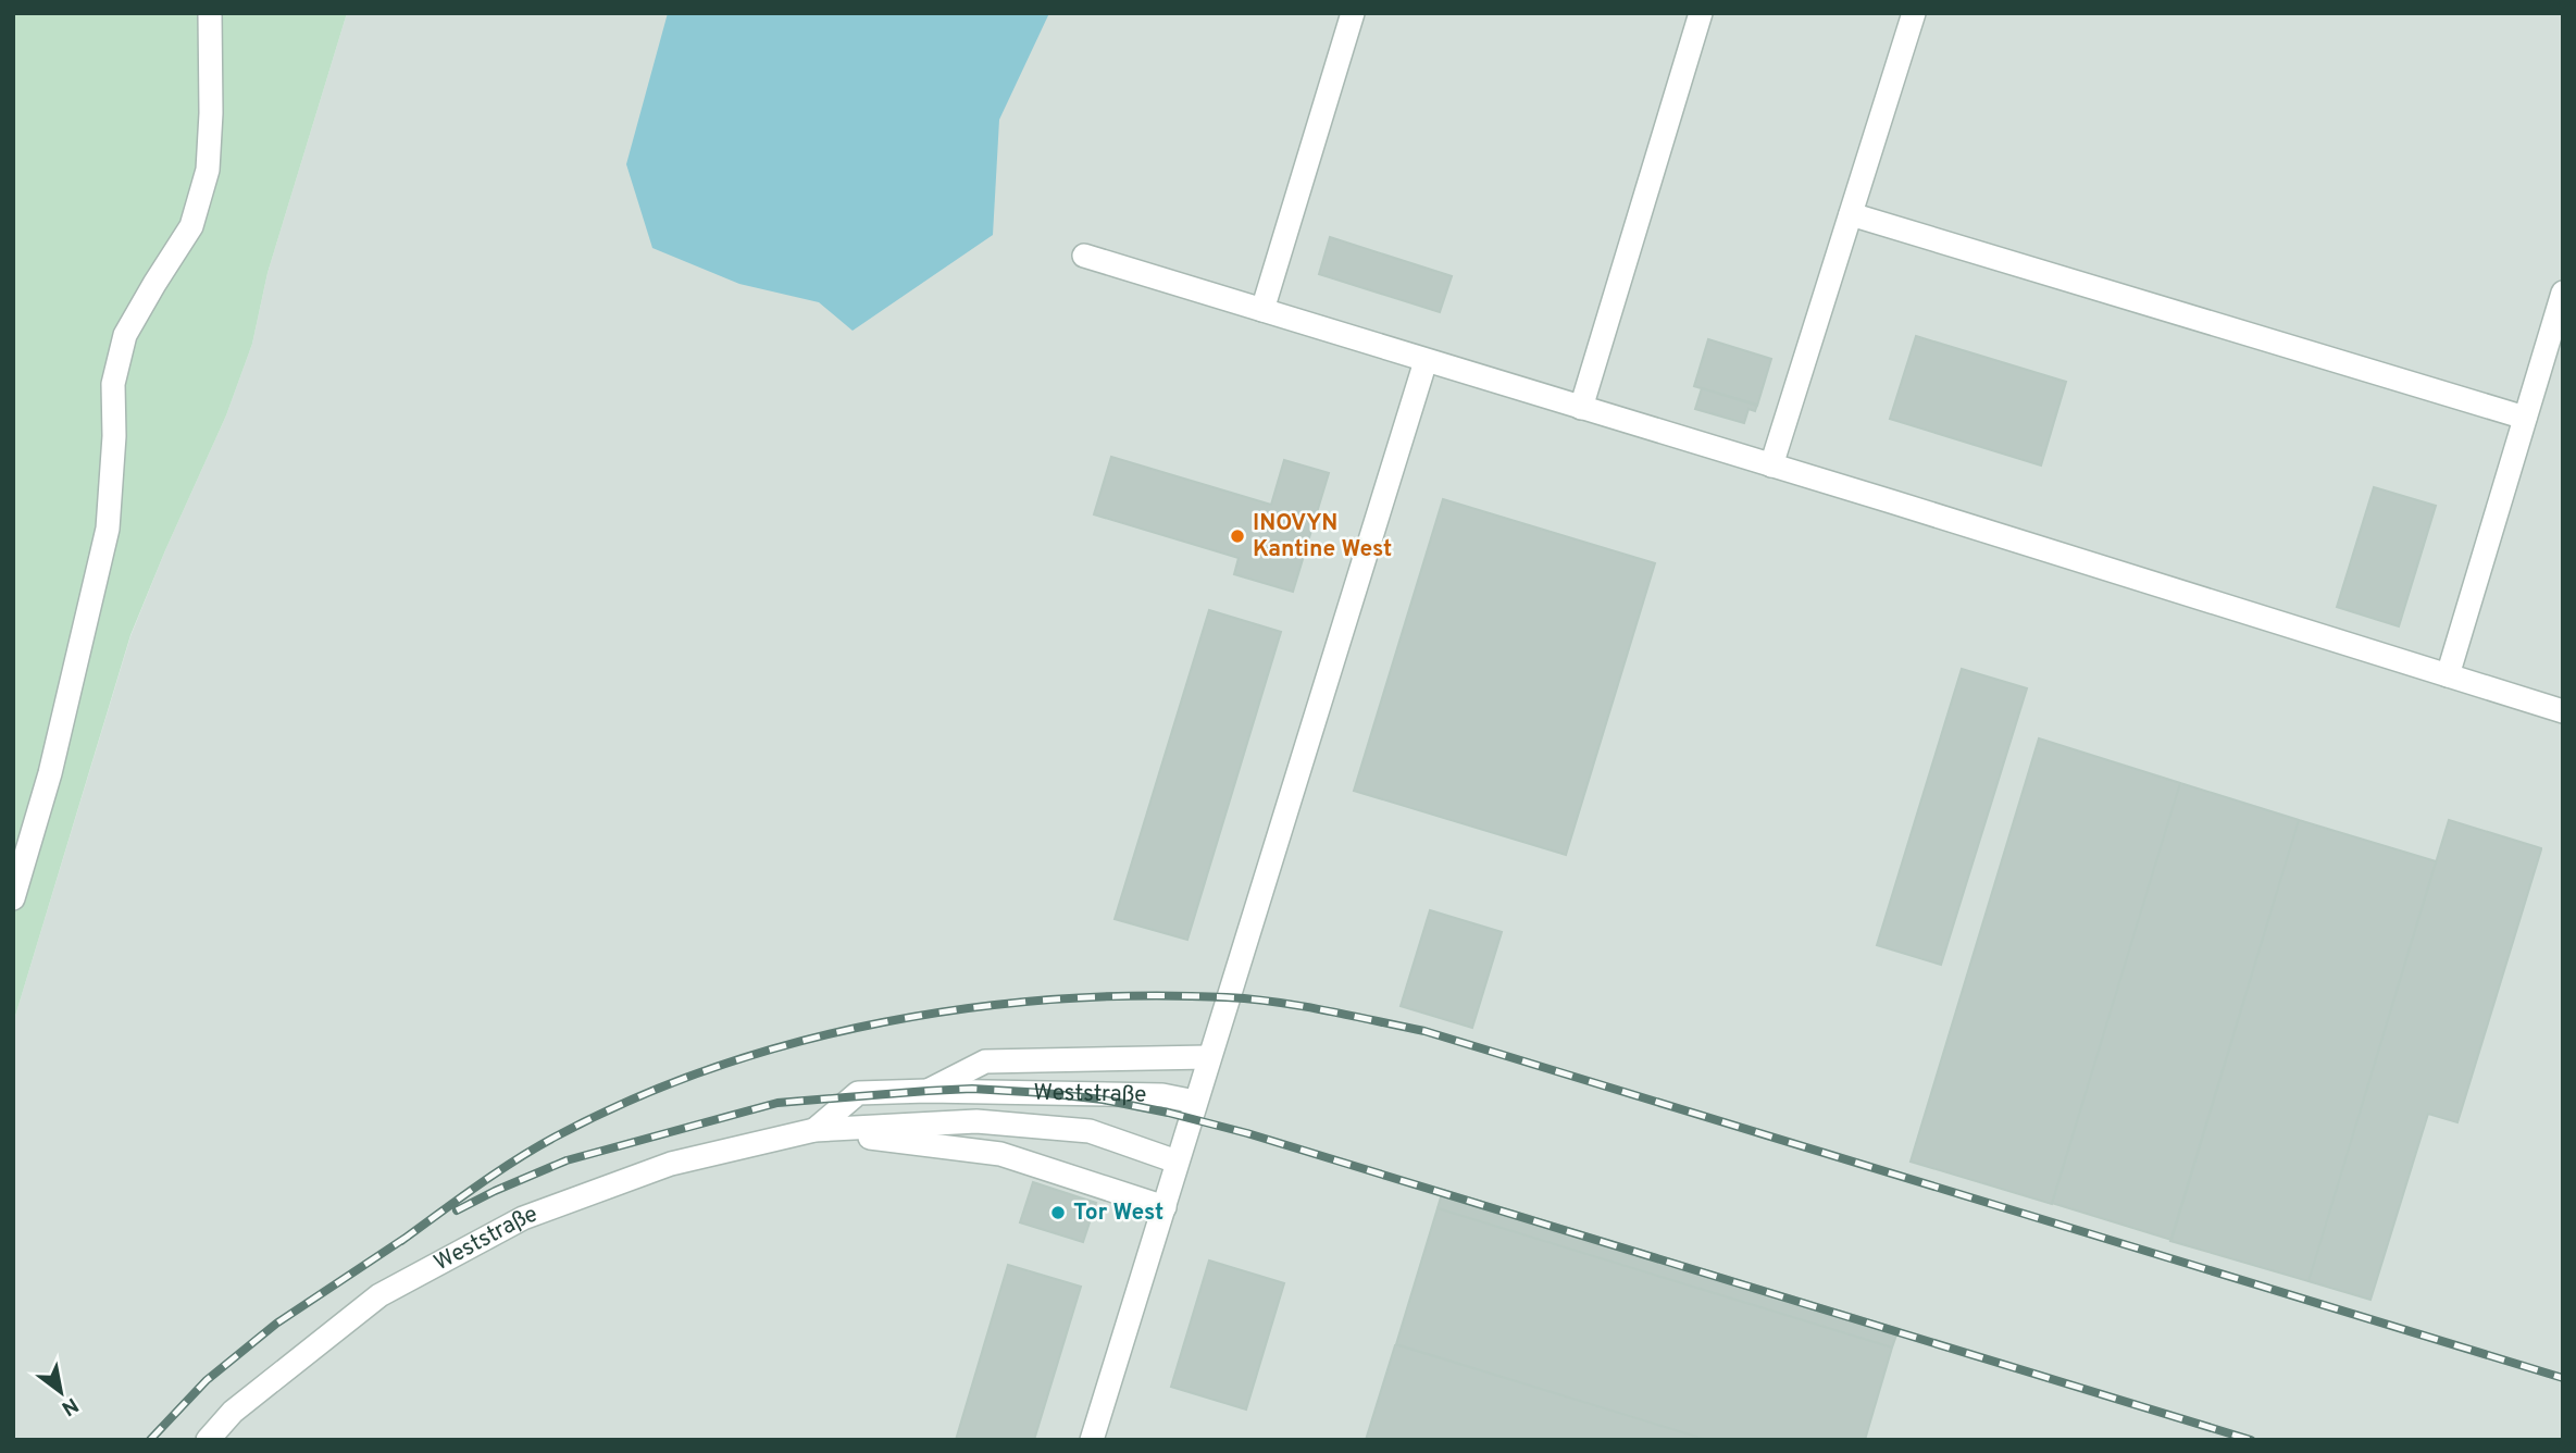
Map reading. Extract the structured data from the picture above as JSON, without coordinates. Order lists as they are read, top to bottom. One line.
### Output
{"streets":{"street":["Weststraße"]},"places":["INOVYN Kantine West","Tor West"],"north":"bottom right"}
